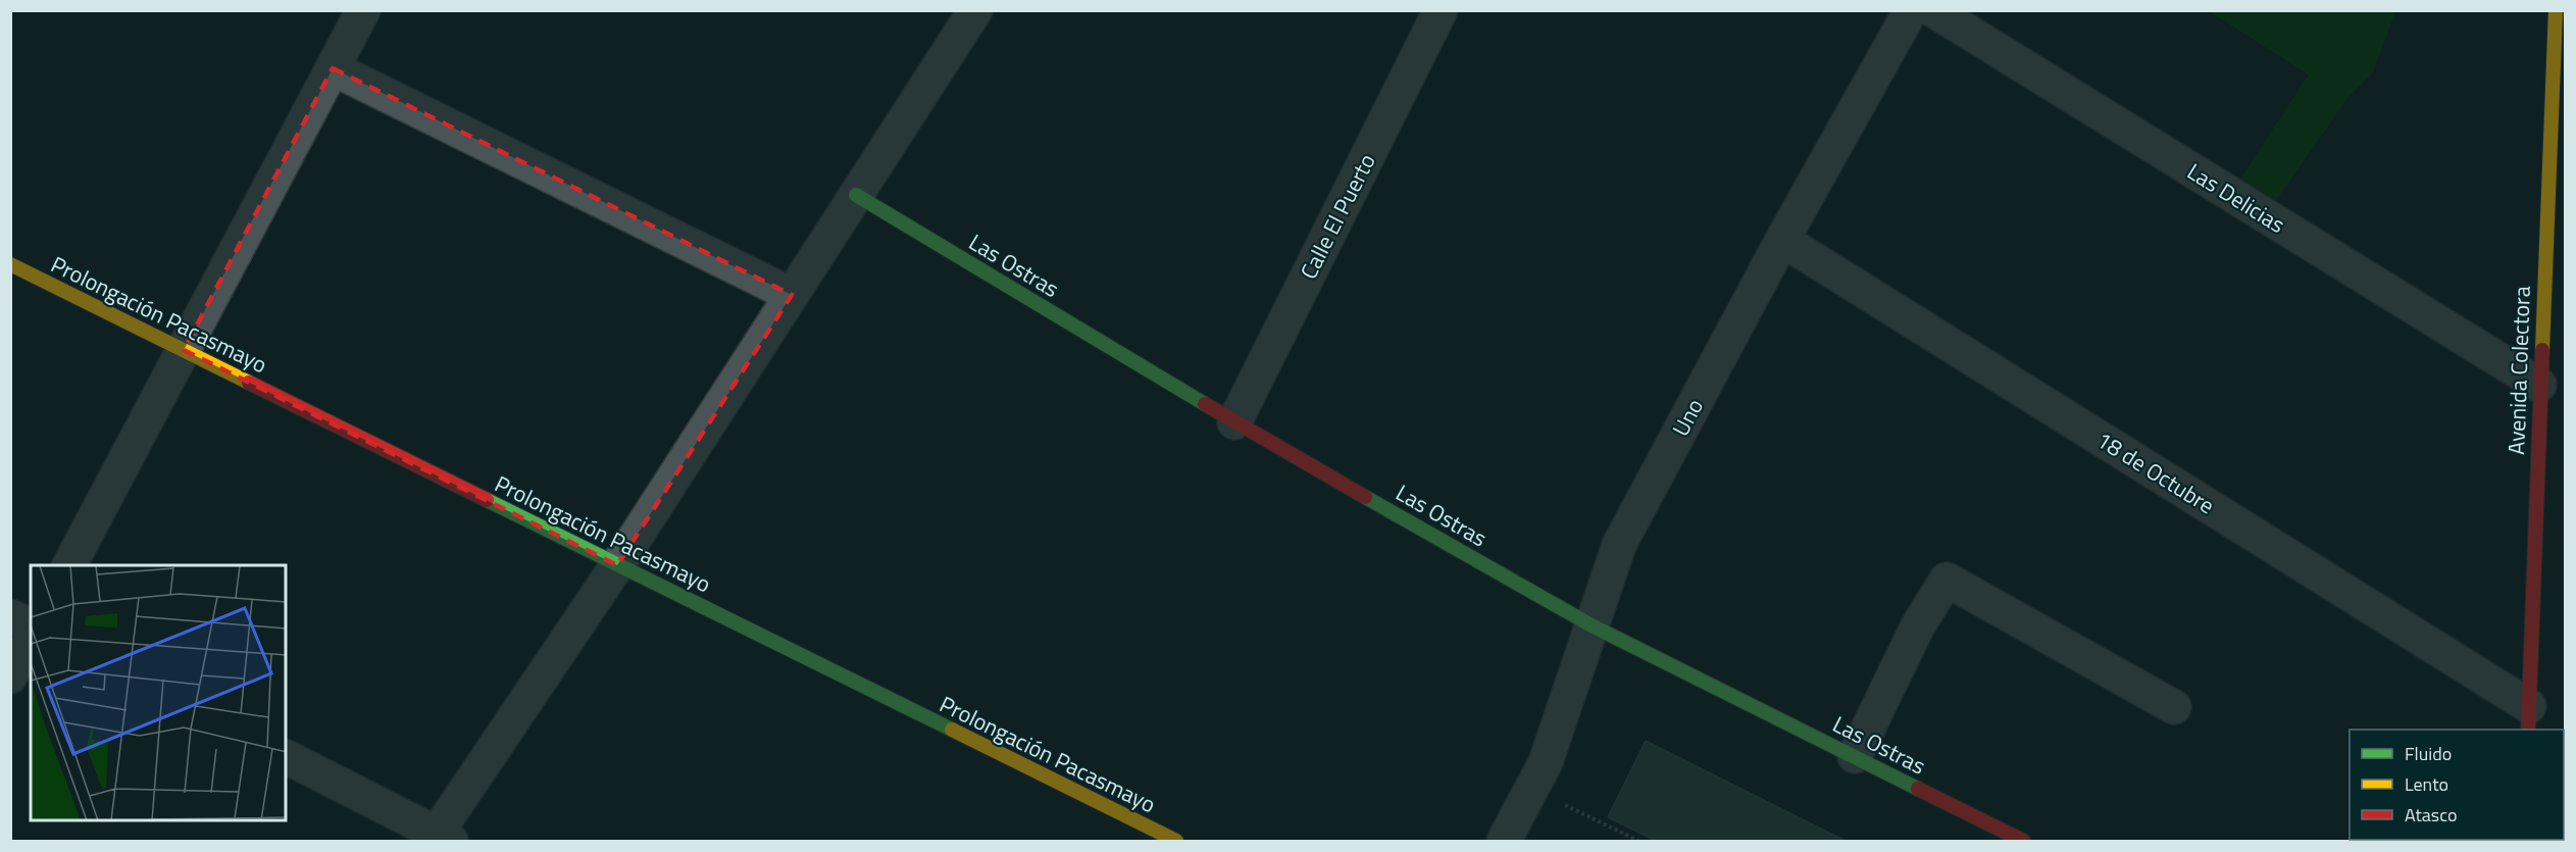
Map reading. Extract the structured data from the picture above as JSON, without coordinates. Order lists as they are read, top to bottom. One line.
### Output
{"streets":{"street":["Las Delicias","Calle El Puerto","Las Ostras","Prolongación Pacasmayo","Avenida Colectora","Uno","18 de Octubre"]},"crossings":[["Las Delicias","Avenida Colectora"],["Calle El Puerto","Las Ostras"],["Las Ostras","Uno"],["Avenida Colectora","18 de Octubre"],["Uno","18 de Octubre"]],"legend":["Fluido","Lento","Atasco"]}
